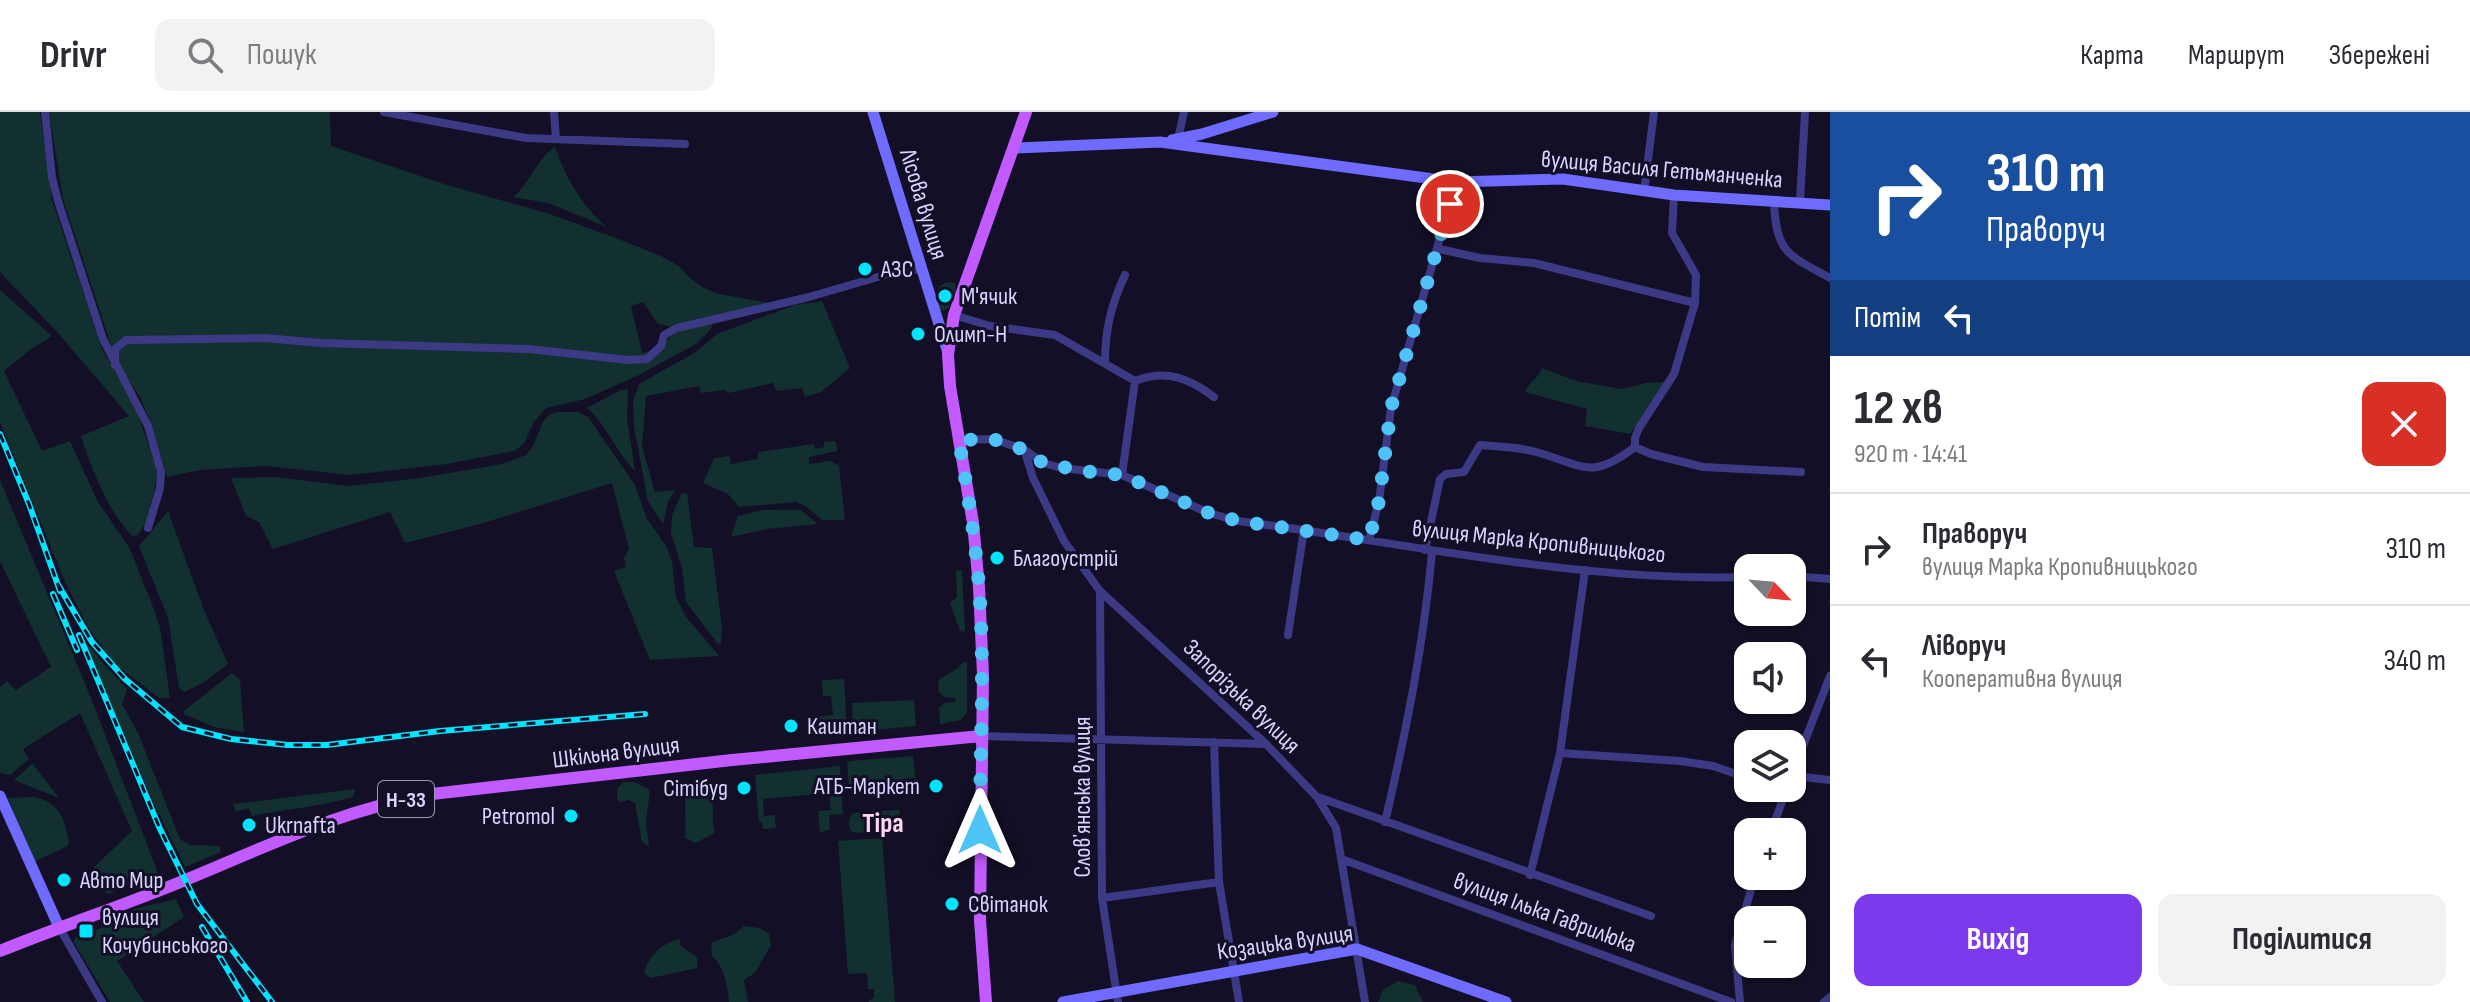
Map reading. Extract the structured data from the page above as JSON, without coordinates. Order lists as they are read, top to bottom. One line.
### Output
{"streets":{"main road":["Шкільна вулиця","Н-33"],"street":["вулиця Василя Гетьманченка","Лісова вулиця","вулиця Марка Кропивницького","Запорізька вулиця","Словʼянська вулиця","вулиця Ілька Гаврилюка","Козацька вулиця"]},"crossings":[["вулиця Марка Кропивницького","Запорізька вулиця"],["Запорізька вулиця","Шкільна вулиця"],["Запорізька вулиця","Словʼянська вулиця"],["Запорізька вулиця","вулиця Ілька Гаврилюка"],["Запорізька вулиця","Козацька вулиця"],["Шкільна вулиця","Словʼянська вулиця"],["Словʼянська вулиця","Козацька вулиця"]],"districts":["Тіра"],"places":{"other":["АЗС","М'ячик","Олимп-Н","Благоустрій","Каштан","АТБ-Маркет","Сітібуд","Petromol","Ukrnafta","Авто Мир","Світанок"],"transit":["вулиця Кочубинського"]},"north":"bottom right","page":{"header":"Drivr","search":"Пошук","nav":["Карта","Маршрут","Збережені"],"turn":["310 m","Праворуч"],"then":"Потім","heading":["12 хв","920 m · 14:41"],"list":[{"name":"Праворуч","note":"вулиця Марка Кропивницького","value":"310 m"},{"name":"Ліворуч","note":"Кооперативна вулиця","value":"340 m"}],"map_buttons":["+","−"],"buttons":["Вихід","Поділитися"]}}
